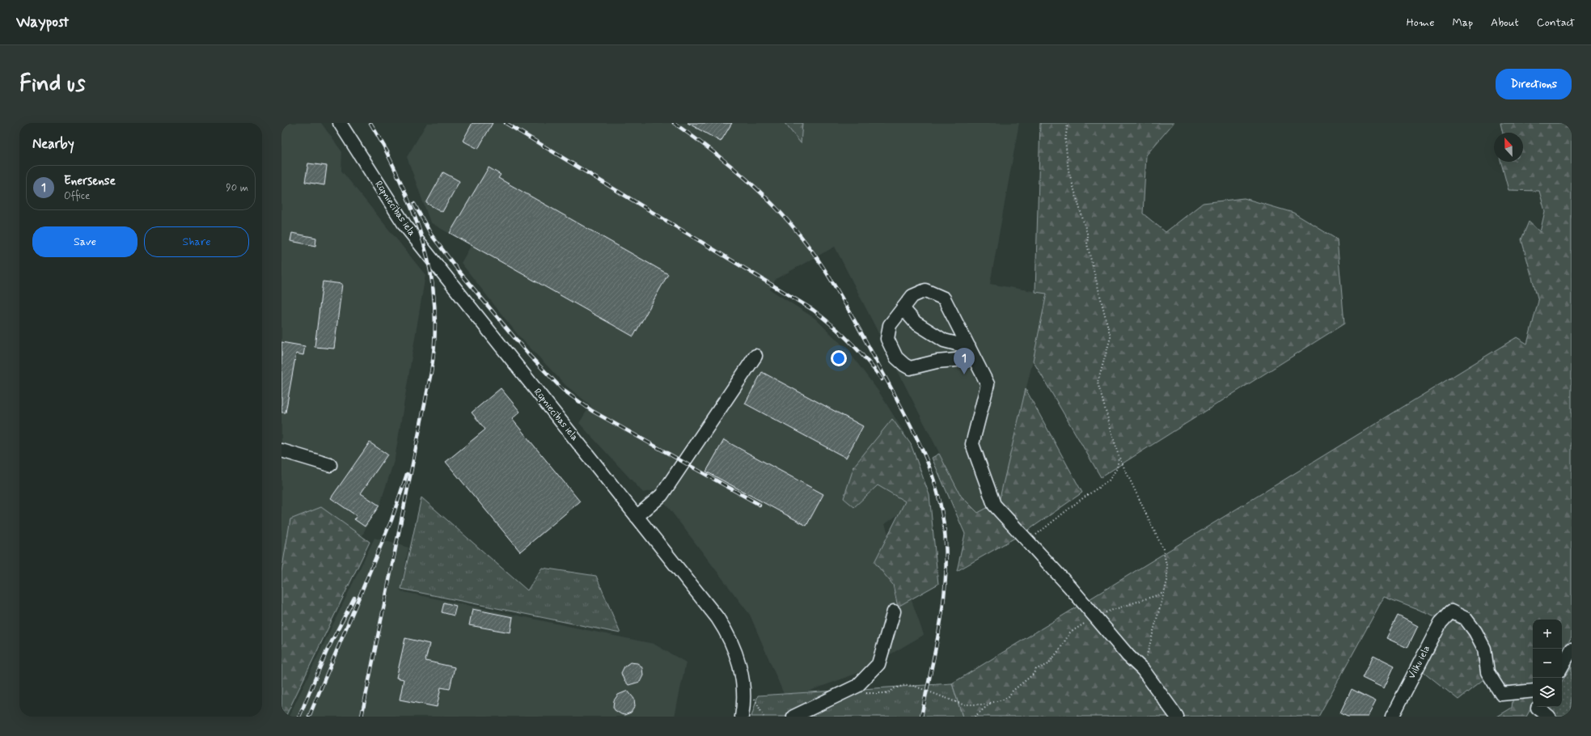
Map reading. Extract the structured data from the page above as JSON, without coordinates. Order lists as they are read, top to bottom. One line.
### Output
{"streets":{"street":["Rūpniecības iela","Vilku iela"]},"north":"top","page":{"header":"Waypost","nav":["Home","Map","About","Contact"],"buttons":["Directions",["Save","Share"]],"title":"Find us","heading":"Nearby","list":[{"mark":"1","name":"Enersense","note":"Office","value":"90 m"}],"pins":"1","map_buttons":["+","−"]}}
